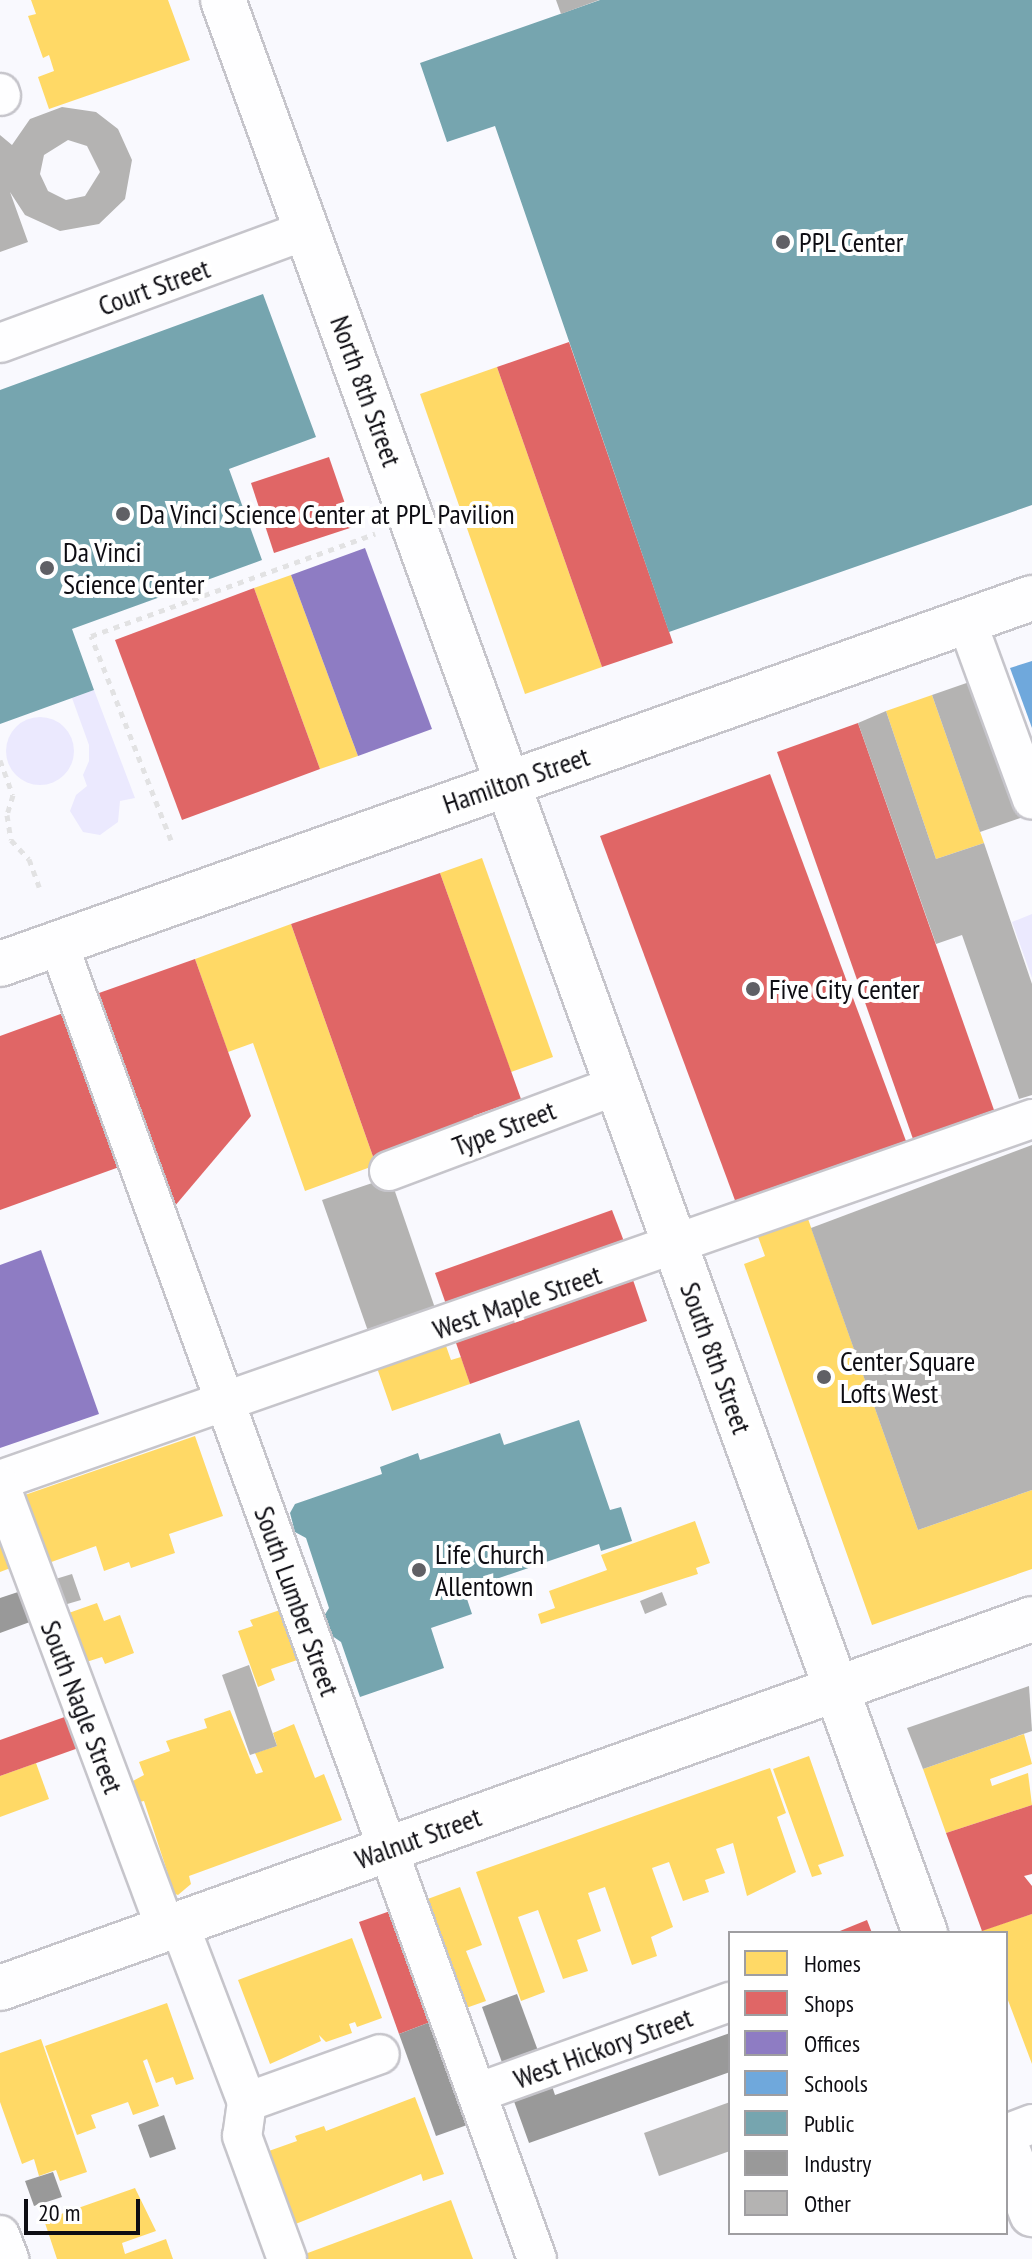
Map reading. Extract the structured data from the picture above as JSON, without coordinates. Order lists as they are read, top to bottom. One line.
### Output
{"streets":{"main road":["North 8th Street","Hamilton Street","South 8th Street","Walnut Street"],"street":["Court Street","Type Street","West Maple Street","South Lumber Street","South Nagle Street","West Hickory Street"]},"crossings":[["Court Street","North 8th Street"],["North 8th Street","Hamilton Street"],["North 8th Street","South 8th Street"],["Hamilton Street","South 8th Street"],["Hamilton Street","South Lumber Street"],["Type Street","South 8th Street"],["West Maple Street","South 8th Street"],["West Maple Street","South Lumber Street"],["West Maple Street","South Nagle Street"],["South 8th Street","Walnut Street"],["South Lumber Street","Walnut Street"],["South Lumber Street","West Hickory Street"],["South Nagle Street","Walnut Street"]],"places":["PPL Center","Da Vinci Science Center at PPL Pavilion","Da Vinci Science Center","Five City Center","Center Square Lofts West","Life Church Allentown"],"legend":["Homes","Shops","Offices","Schools","Public","Industry","Other"],"scale_bar":"20 m"}
